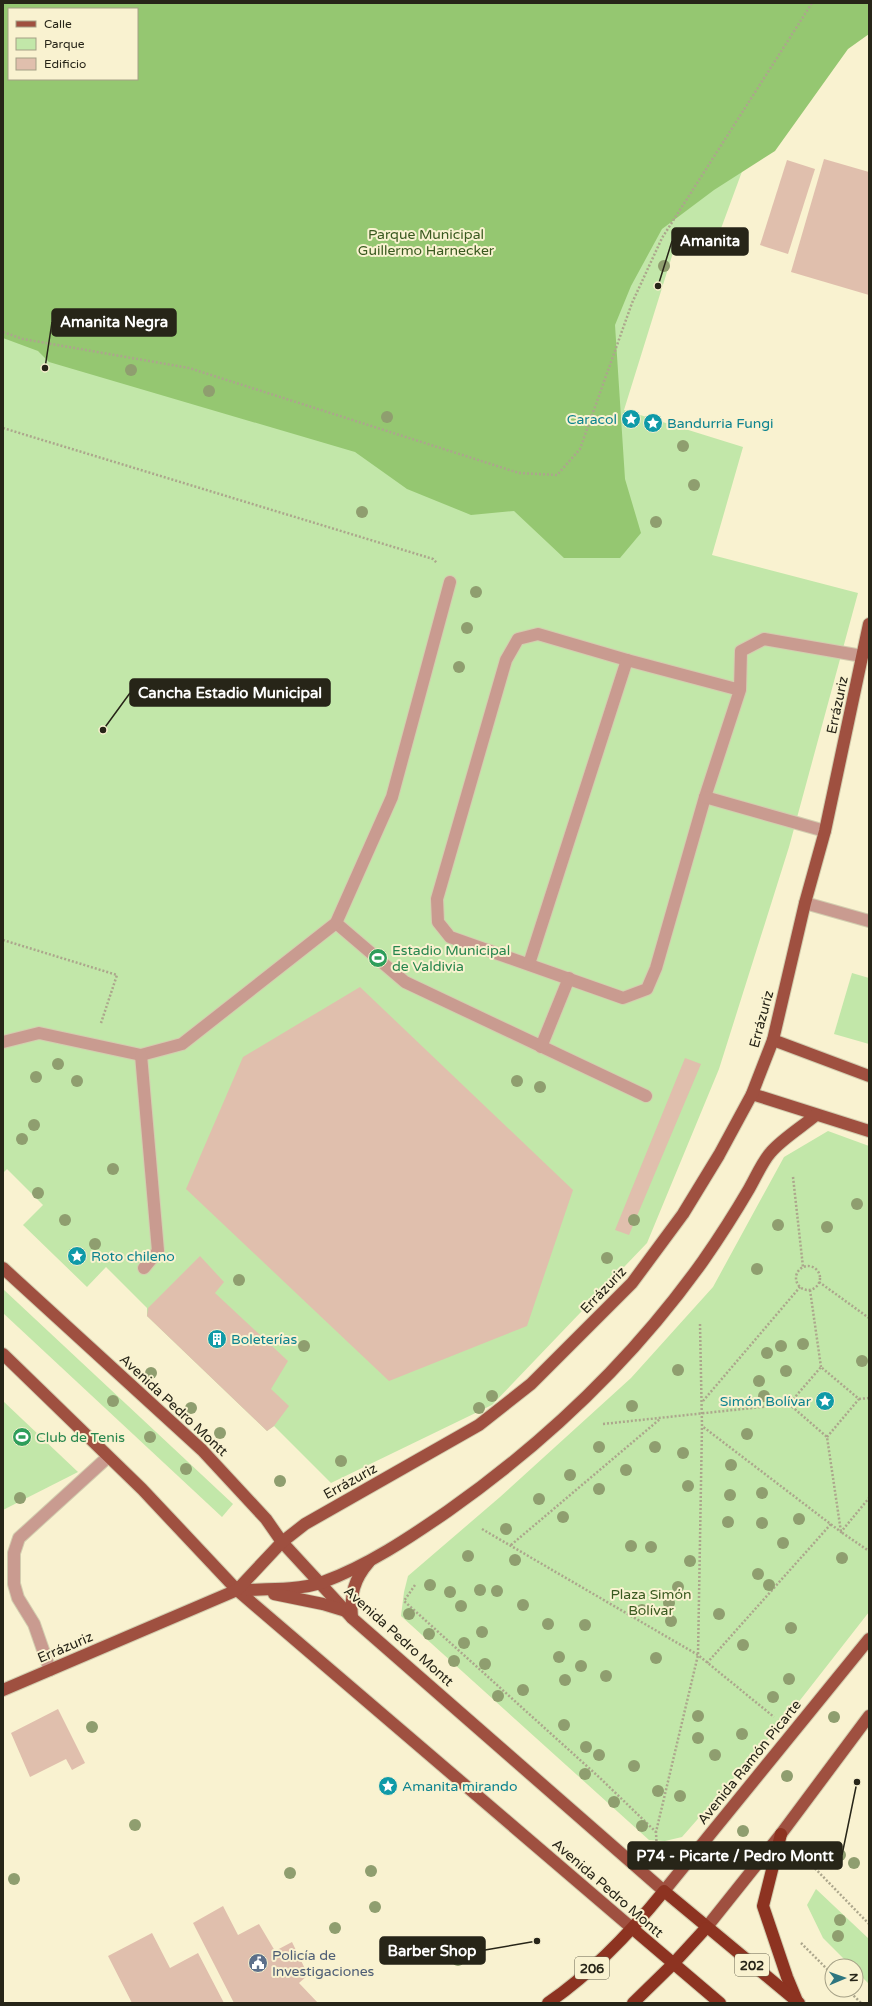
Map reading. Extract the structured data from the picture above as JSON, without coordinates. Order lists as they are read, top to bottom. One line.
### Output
{"streets":{"highway":["Avenida Pedro Montt","Avenida Ramón Picarte","202","206"],"main road":["Errázuriz"]},"crossings":[["Errázuriz","Avenida Pedro Montt"],["Avenida Pedro Montt","Avenida Ramón Picarte"]],"parks":["Parque Municipal Guillermo Harnecker","Plaza Simón Bolívar"],"places":{"other":["Amanita","Amanita Negra","Cancha Estadio Municipal","P74 - Picarte / Pedro Montt","Barber Shop"],"place":["Caracol","Bandurria Fungi","Roto chileno","Simón Bolívar","Amanita mirando"],"sports":["Estadio Municipal de Valdivia","Club de Tenis"],"building":["Boleterías"],"public building":["Policía de Investigaciones"]},"legend":["Calle","Parque","Edificio"],"north":"right"}
